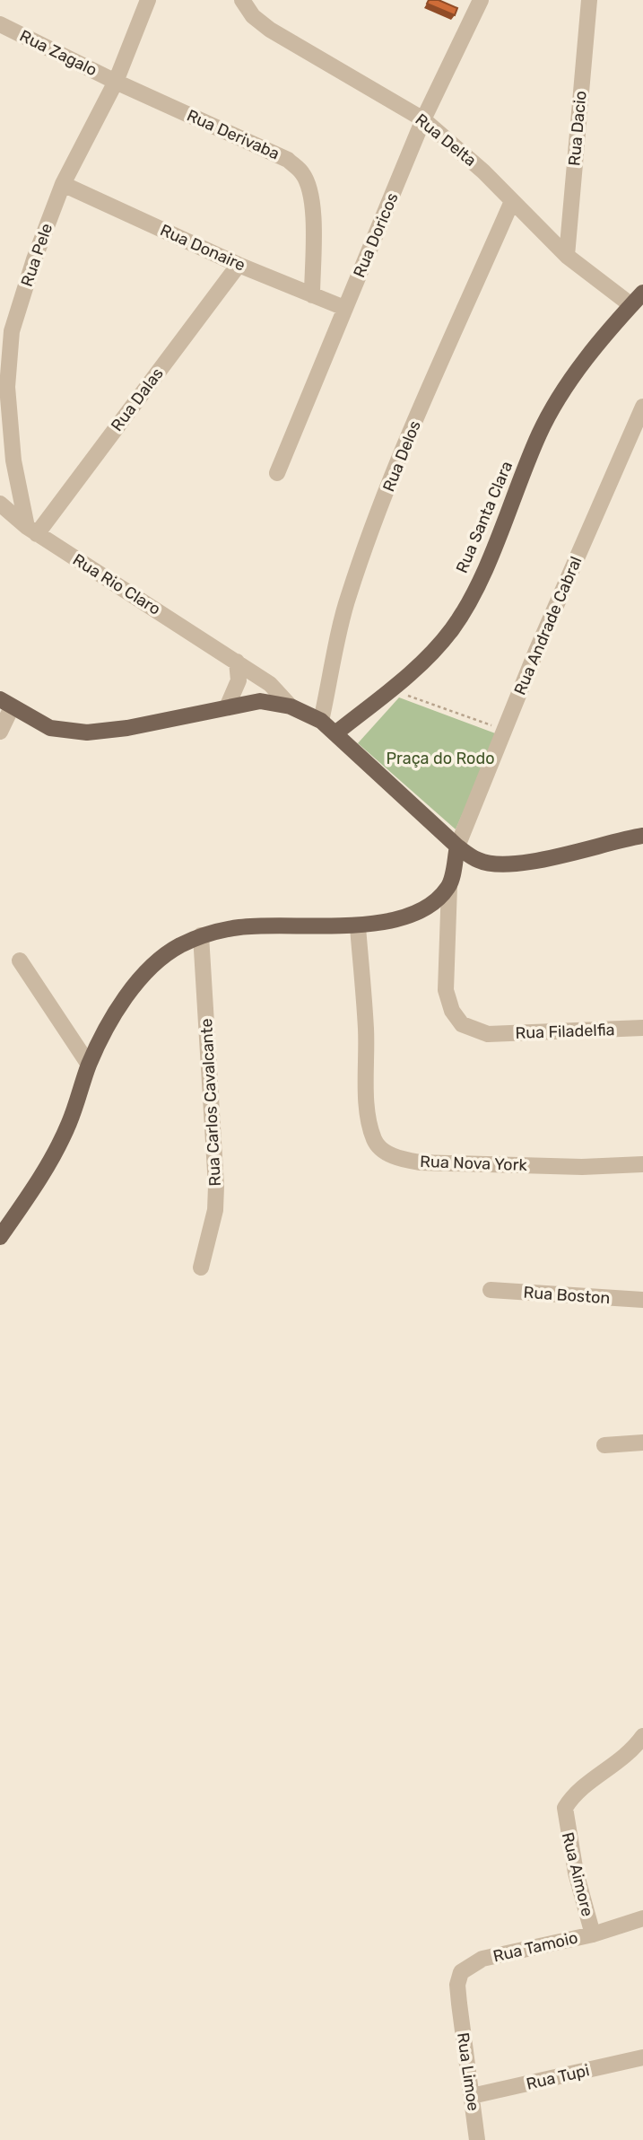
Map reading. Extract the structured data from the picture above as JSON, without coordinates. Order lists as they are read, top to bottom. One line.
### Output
{"streets":{"main road":["Rua Santa Clara"],"street":["Rua Zagalo","Rua Dacio","Rua Derivaba","Rua Delta","Rua Doricos","Rua Donaire","Rua Pele","Rua Dalas","Rua Delos","Rua Rio Claro","Rua Andrade Cabral","Rua Filadelfia","Rua Carlos Cavalcante","Rua Nova York","Rua Boston","Rua Aimore","Rua Tamoio","Rua Limoe","Rua Tupi"]},"crossings":[["Rua Zagalo","Rua Derivaba"],["Rua Zagalo","Rua Pele"],["Rua Dacio","Rua Delta"],["Rua Derivaba","Rua Donaire"],["Rua Derivaba","Rua Pele"],["Rua Delta","Rua Doricos"],["Rua Delta","Rua Delos"],["Rua Delta","Rua Santa Clara"],["Rua Doricos","Rua Donaire"],["Rua Donaire","Rua Pele"],["Rua Donaire","Rua Dalas"],["Rua Pele","Rua Dalas"],["Rua Pele","Rua Rio Claro"],["Rua Dalas","Rua Rio Claro"],["Rua Aimore","Rua Tamoio"],["Rua Tamoio","Rua Limoe"],["Rua Limoe","Rua Tupi"]],"parks":["Praça do Rodo"]}
